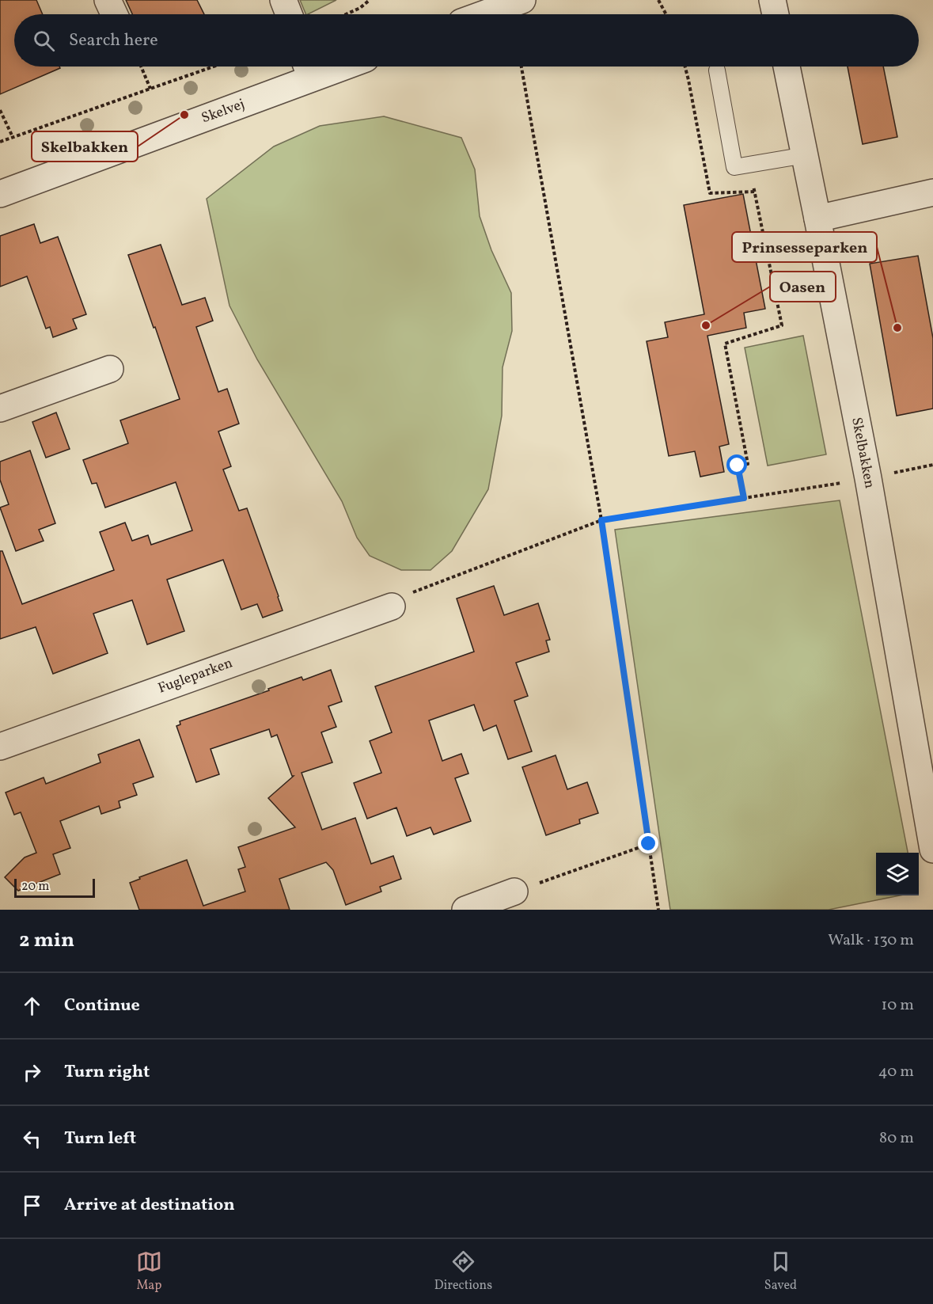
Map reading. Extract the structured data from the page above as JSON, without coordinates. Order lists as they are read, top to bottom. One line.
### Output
{"streets":{"street":["Skelvej","Skelbakken","Fugleparken"]},"places":["Skelbakken","Oasen","Prinsesseparken"],"scale_bar":"20 m","page":{"search":"Search here","scale":"20 m","heading":["2 min","Walk · 130 m"],"list":[["Continue","10 m"],["Turn right","40 m"],["Turn left","80 m"],"Arrive at destination"],"nav":["Map","Directions","Saved"]}}
